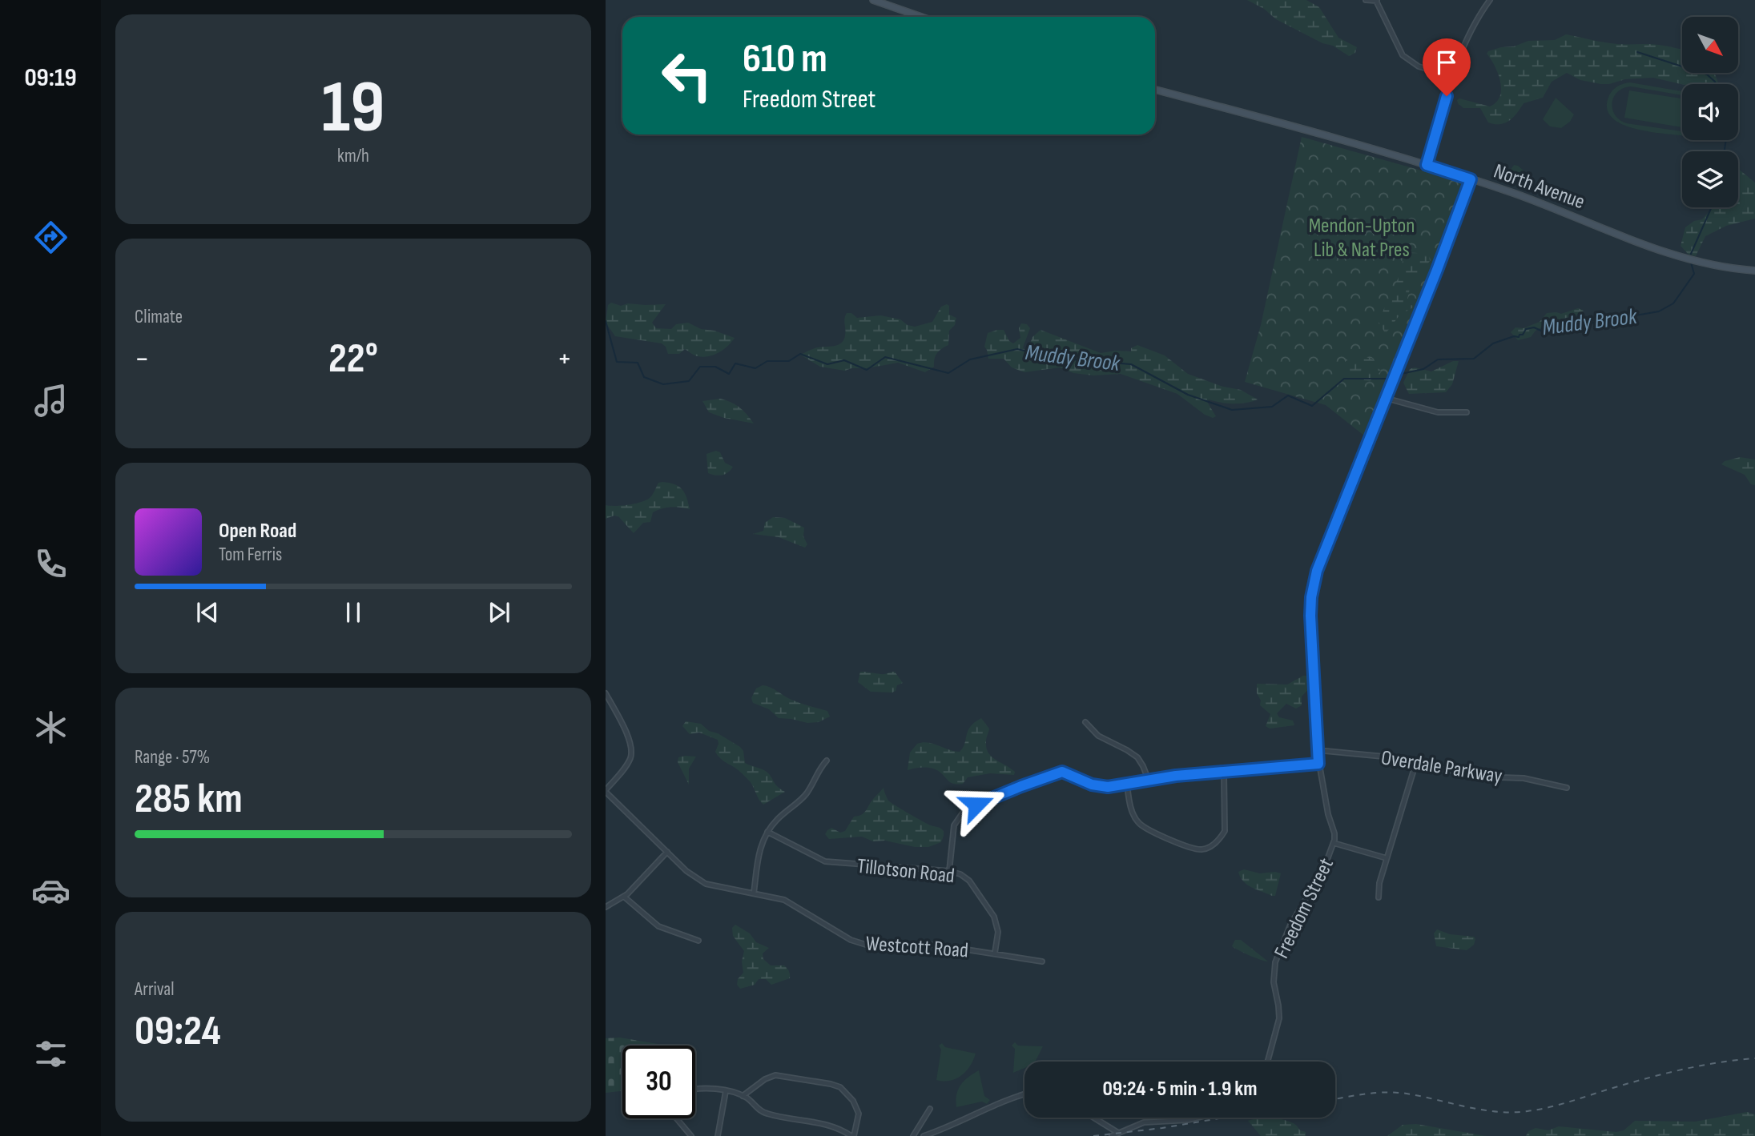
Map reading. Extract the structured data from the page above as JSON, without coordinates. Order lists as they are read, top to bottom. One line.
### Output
{"streets":{"main road":["North Avenue"],"street":["Overdale Parkway","Tillotson Road","Freedom Street","Westcott Road"]},"crossings":[["North Avenue","Freedom Street"],["Overdale Parkway","Freedom Street"],["Tillotson Road","Westcott Road"]],"water":["Muddy Brook"],"parks":["Mendon-Upton Lib & Nat Pres"],"north":"bottom right","page":{"tabs":"09:19","tile":[["19","km/h"],"Climate",["Range · 57%","285 km"],["Arrival","09:24"]],"turn":["610 m","Freedom Street"],"heat":["−","22°","+"],"song":["Open Road","Tom Ferris"],"limit":"30","trip":"09:24 · 5 min · 1.9 km"}}
